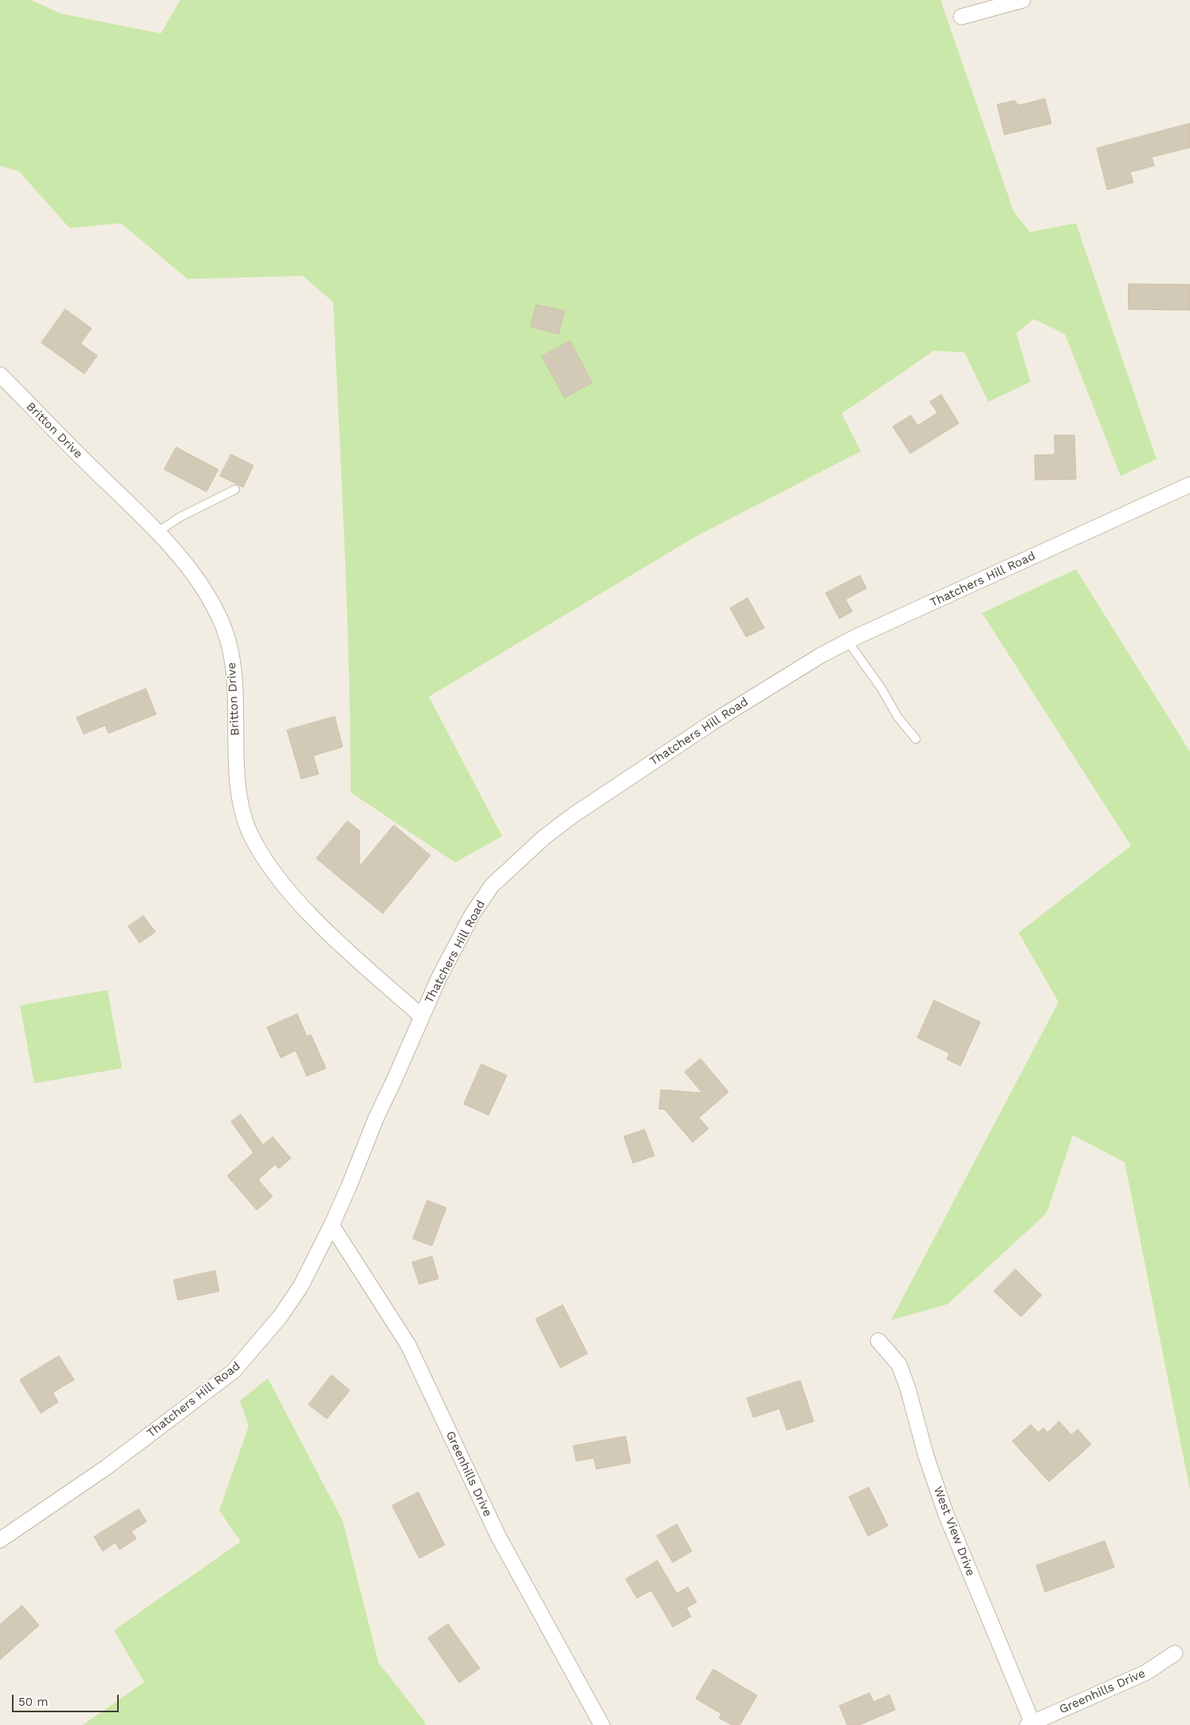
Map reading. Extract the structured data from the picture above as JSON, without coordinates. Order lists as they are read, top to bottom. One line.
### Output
{"streets":{"street":["Britton Drive","Thatchers Hill Road","Greenhills Drive","West View Drive"]},"crossings":[["Britton Drive","Thatchers Hill Road"],["Thatchers Hill Road","Greenhills Drive"],["Greenhills Drive","West View Drive"]],"scale_bar":"50 m"}
